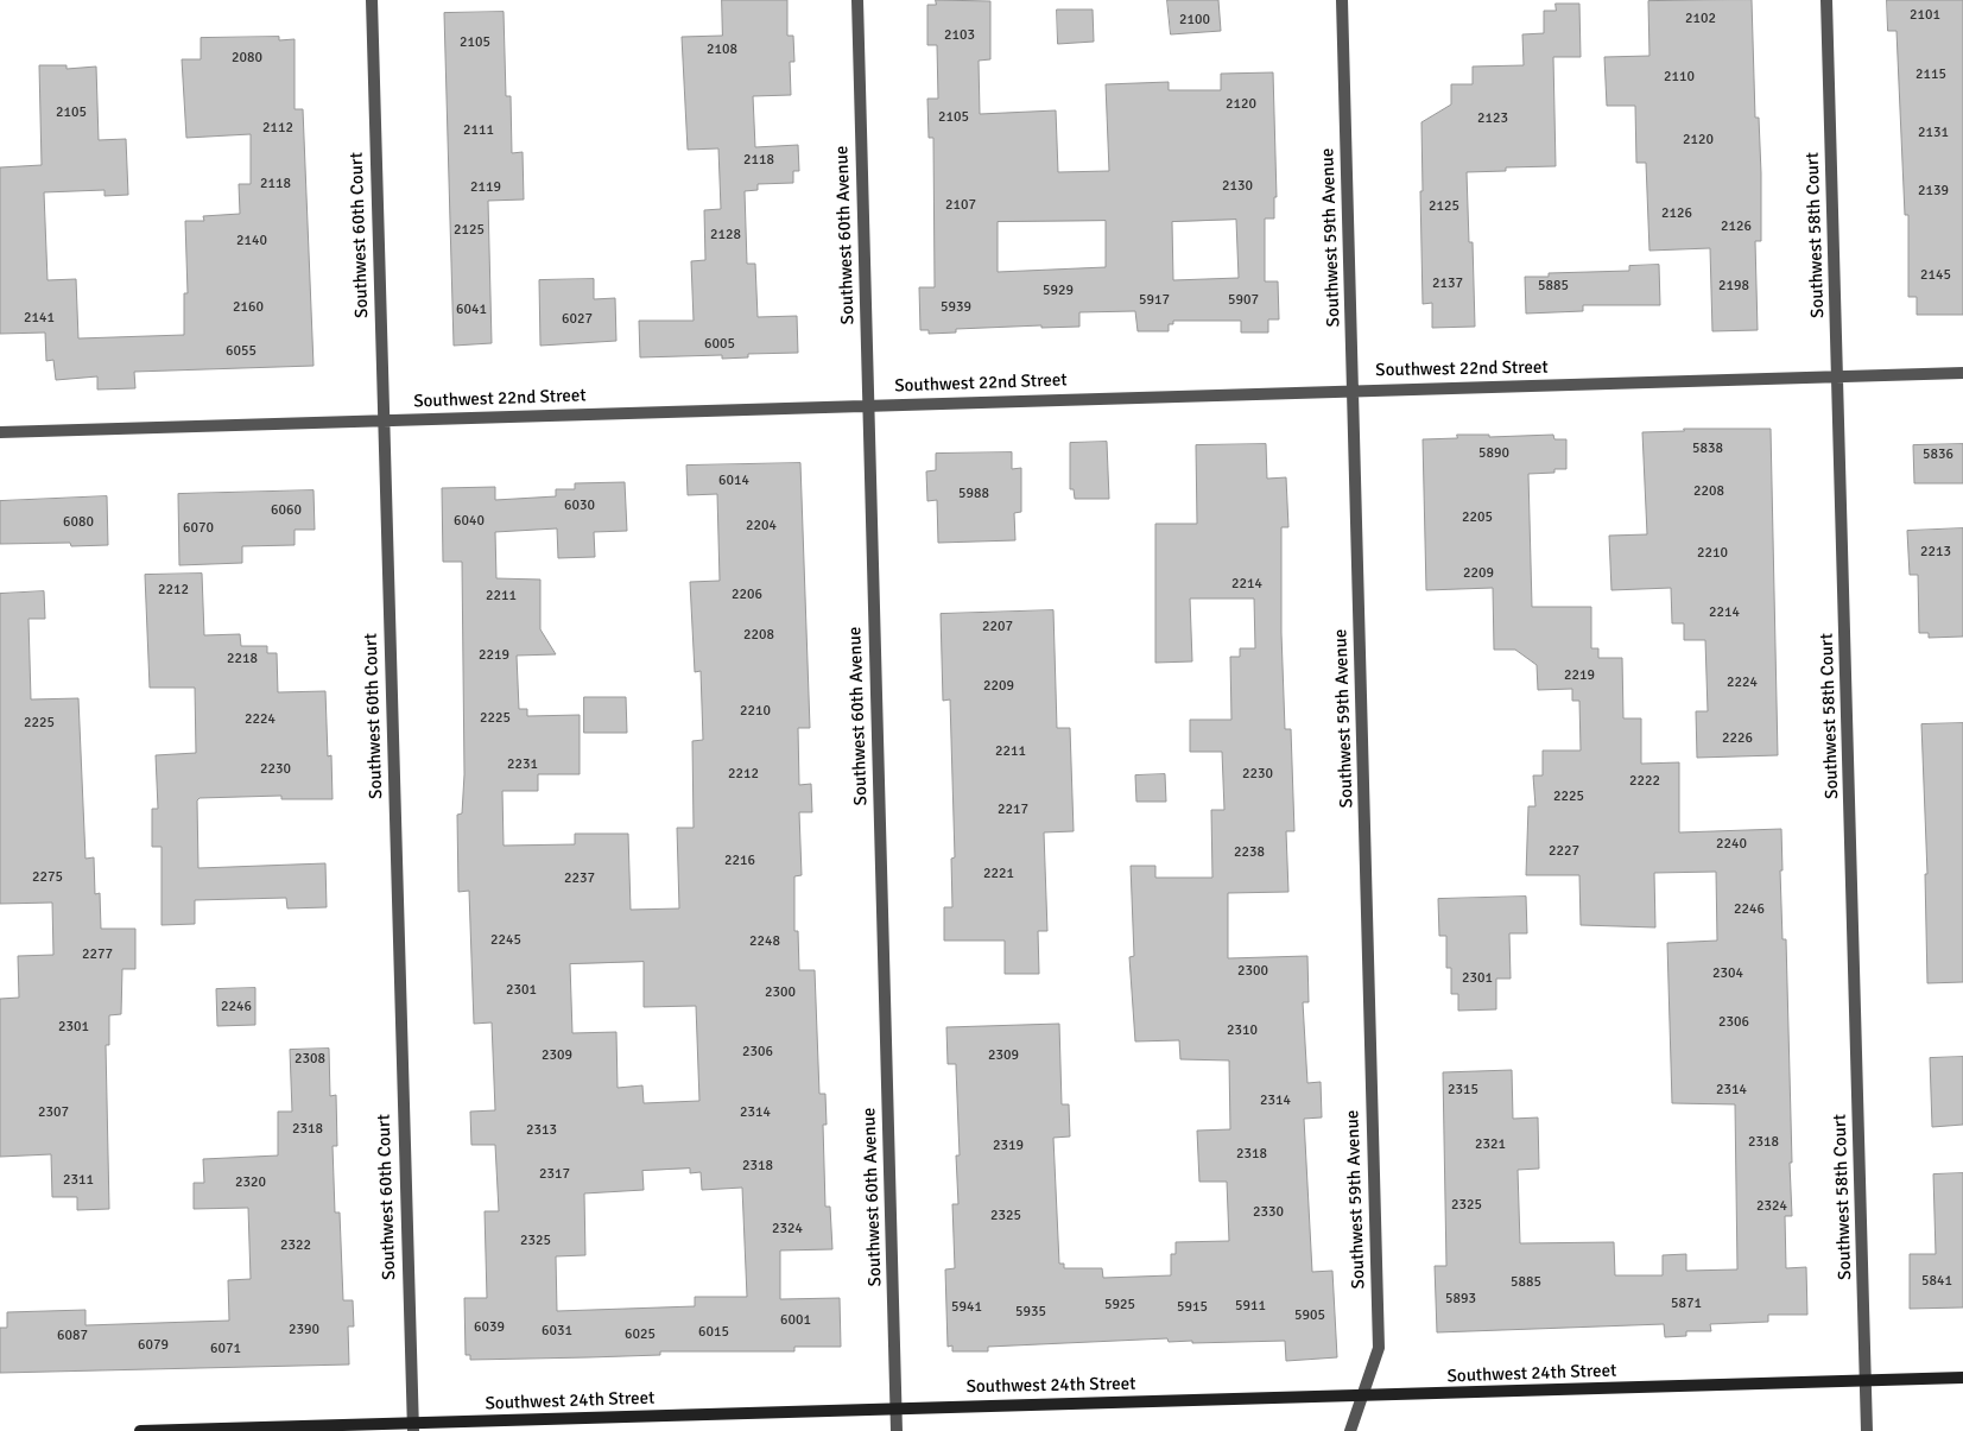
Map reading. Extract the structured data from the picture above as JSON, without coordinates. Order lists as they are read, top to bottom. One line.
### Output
{"streets":{"main road":["Southwest 24th Street"],"street":["Southwest 60th Court","Southwest 60th Avenue","Southwest 58th Court","Southwest 59th Avenue","Southwest 22nd Street"]},"crossings":[["Southwest 60th Court","Southwest 22nd Street"],["Southwest 60th Court","Southwest 24th Street"],["Southwest 60th Avenue","Southwest 22nd Street"],["Southwest 60th Avenue","Southwest 24th Street"],["Southwest 58th Court","Southwest 22nd Street"],["Southwest 58th Court","Southwest 24th Street"],["Southwest 59th Avenue","Southwest 22nd Street"],["Southwest 59th Avenue","Southwest 24th Street"]],"house_numbers":["2101","2102","2100","2103","2105","2108","2080","2115","2110","2120","2105","2105","2123","2112","2111","2131","2120","2118","2118","2130","2119","2139","2107","2125","2126","2126","2125","2128","2140","2145","2137","5885","2198","5929","5917","5907","2160","5939","6041","2141","6027","6005","6055","5838","5890","5836","6014","2208","5988","6030","6060","2205","6040","6080","2204","6070","2213","2210","2209","2214","2212","2206","2211","2214","2207","2208","2219","2218","2219","2224","2209","2210","2225","2224","2225","2226","2211","2231","2230","2212","2230","2222","2225","2217","2240","2227","2238","2216","2221","2275","2237","2246","2245","2248","2277","2300","2304","2301","2301","2300","2246","2306","2301","2310","2306","2309","2309","2308","2315","2314","2314","2307","2314","2318","2313","2318","2321","2319","2318","2318","2317","2311","2320","2325","2324","2330","2325","2324","2325","2322","5841","5885","5893","5871","5925","5911","5941","5915","5935","5905","6001","6039","2390","6031","6015","6025","6087","6079","6071"]}
